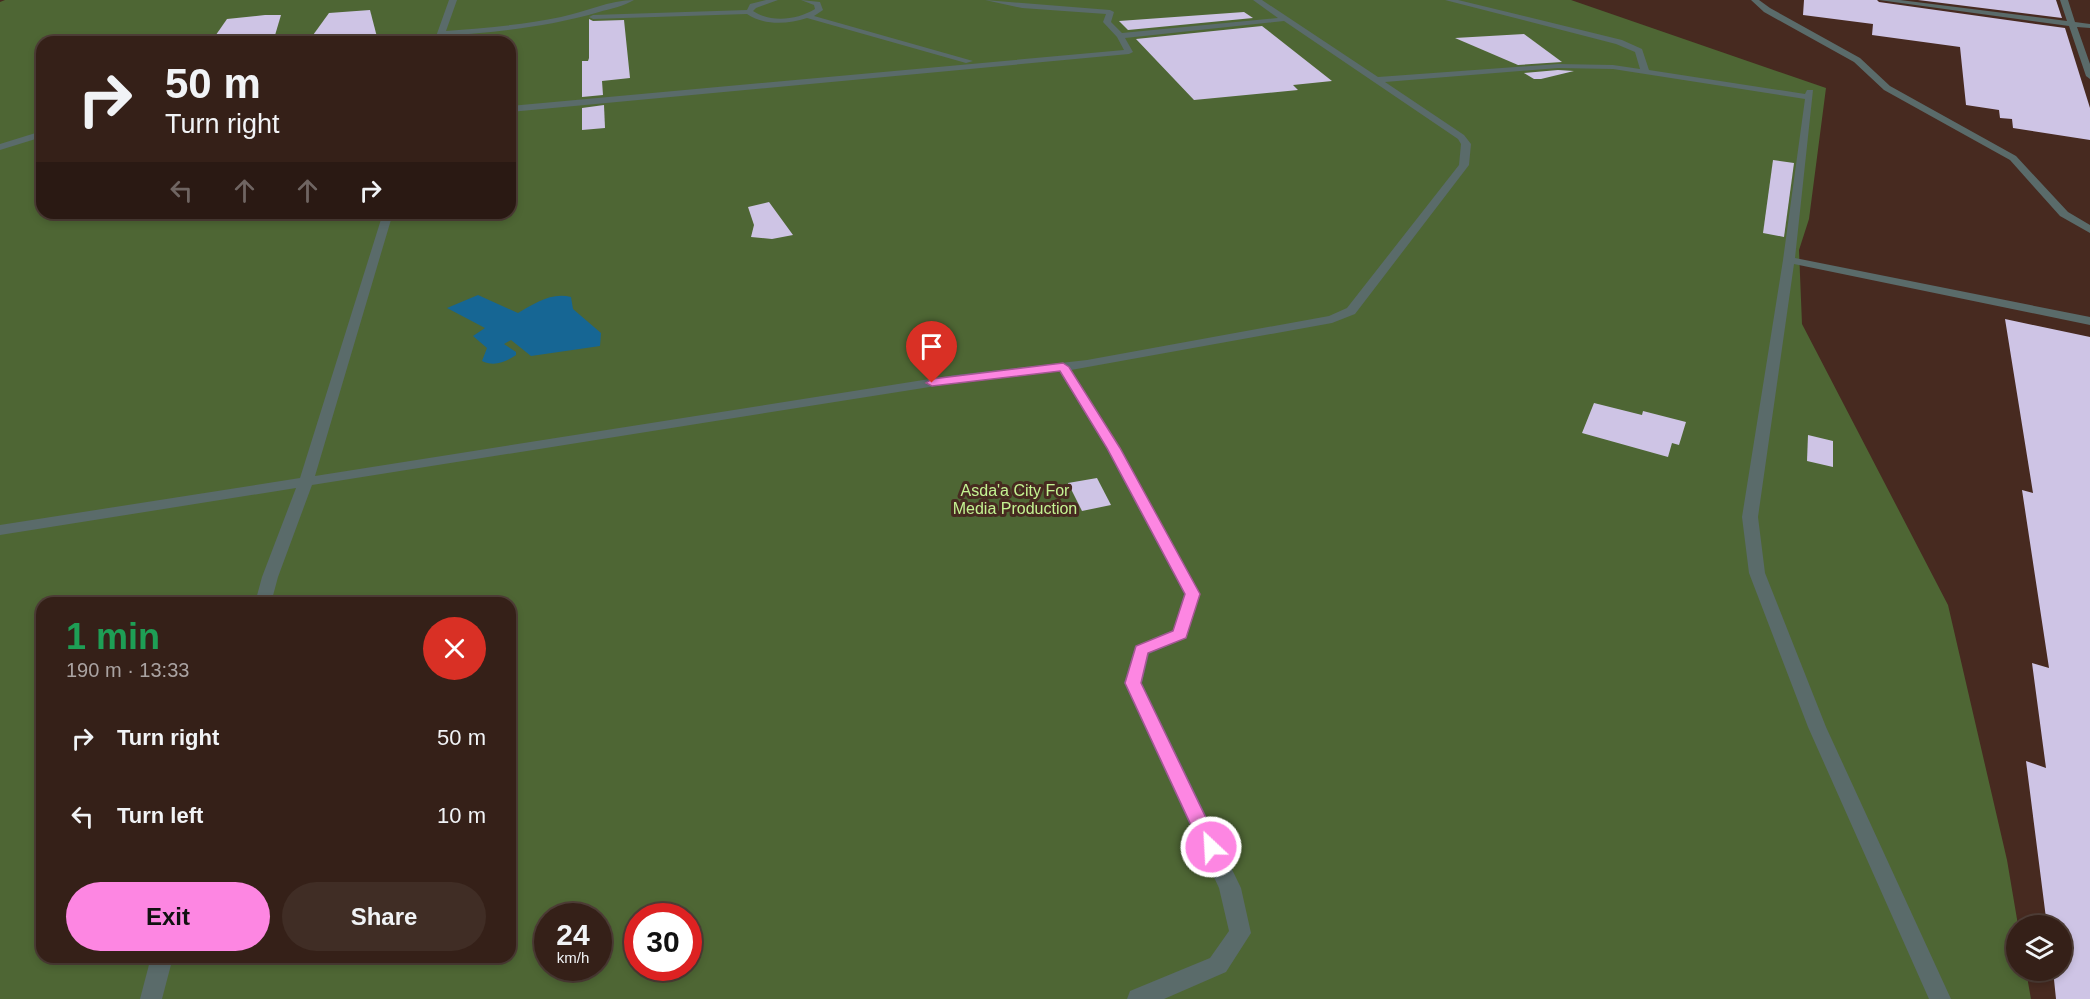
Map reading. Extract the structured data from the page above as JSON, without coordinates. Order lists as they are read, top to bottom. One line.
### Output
{"parks":["Asda'a City For Media Production"],"page":{"turn":["50 m","Turn right"],"heading":["1 min","190 m · 13:33"],"list":[{"name":"Turn right","value":"50 m"},{"name":"Turn left","value":"10 m"}],"buttons":["Exit","Share"],"speed":"24 km/h","limit":"30"}}
